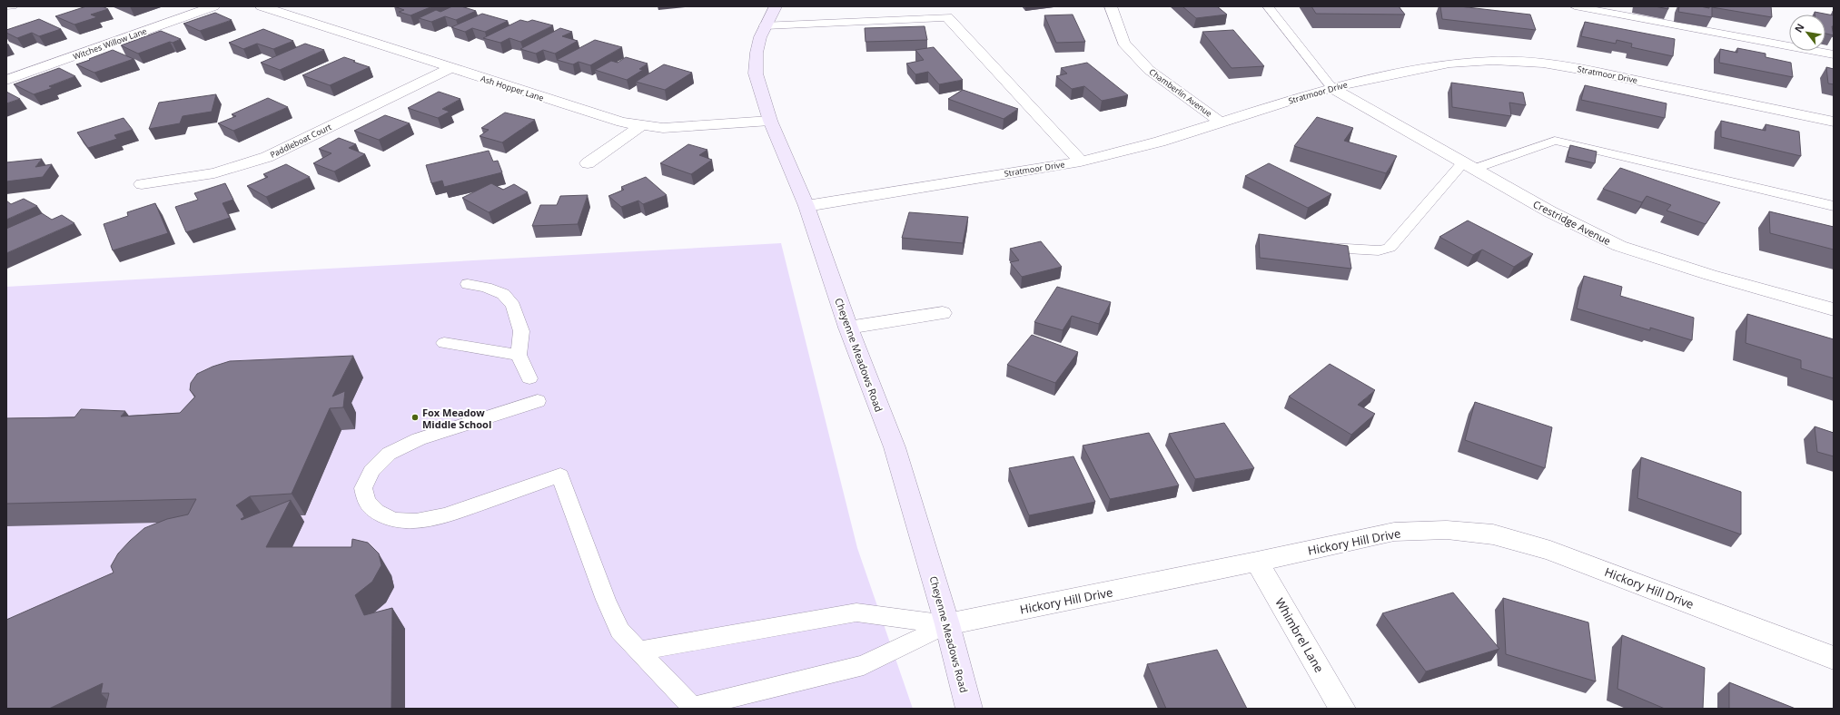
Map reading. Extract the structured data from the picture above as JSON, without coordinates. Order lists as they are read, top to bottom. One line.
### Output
{"streets":{"main road":["Cheyenne Meadows Road"],"street":["Witches Willow Lane","Stratmoor Drive","Ash Hopper Lane","Chamberlin Avenue","Paddleboat Court","Crestridge Avenue","Hickory Hill Drive","Whimbrel Lane"]},"crossings":[["Stratmoor Drive","Chamberlin Avenue"],["Stratmoor Drive","Crestridge Avenue"],["Stratmoor Drive","Cheyenne Meadows Road"],["Ash Hopper Lane","Paddleboat Court"],["Ash Hopper Lane","Cheyenne Meadows Road"],["Cheyenne Meadows Road","Hickory Hill Drive"],["Hickory Hill Drive","Whimbrel Lane"]],"places":["Fox Meadow Middle School"],"north":"top left"}
